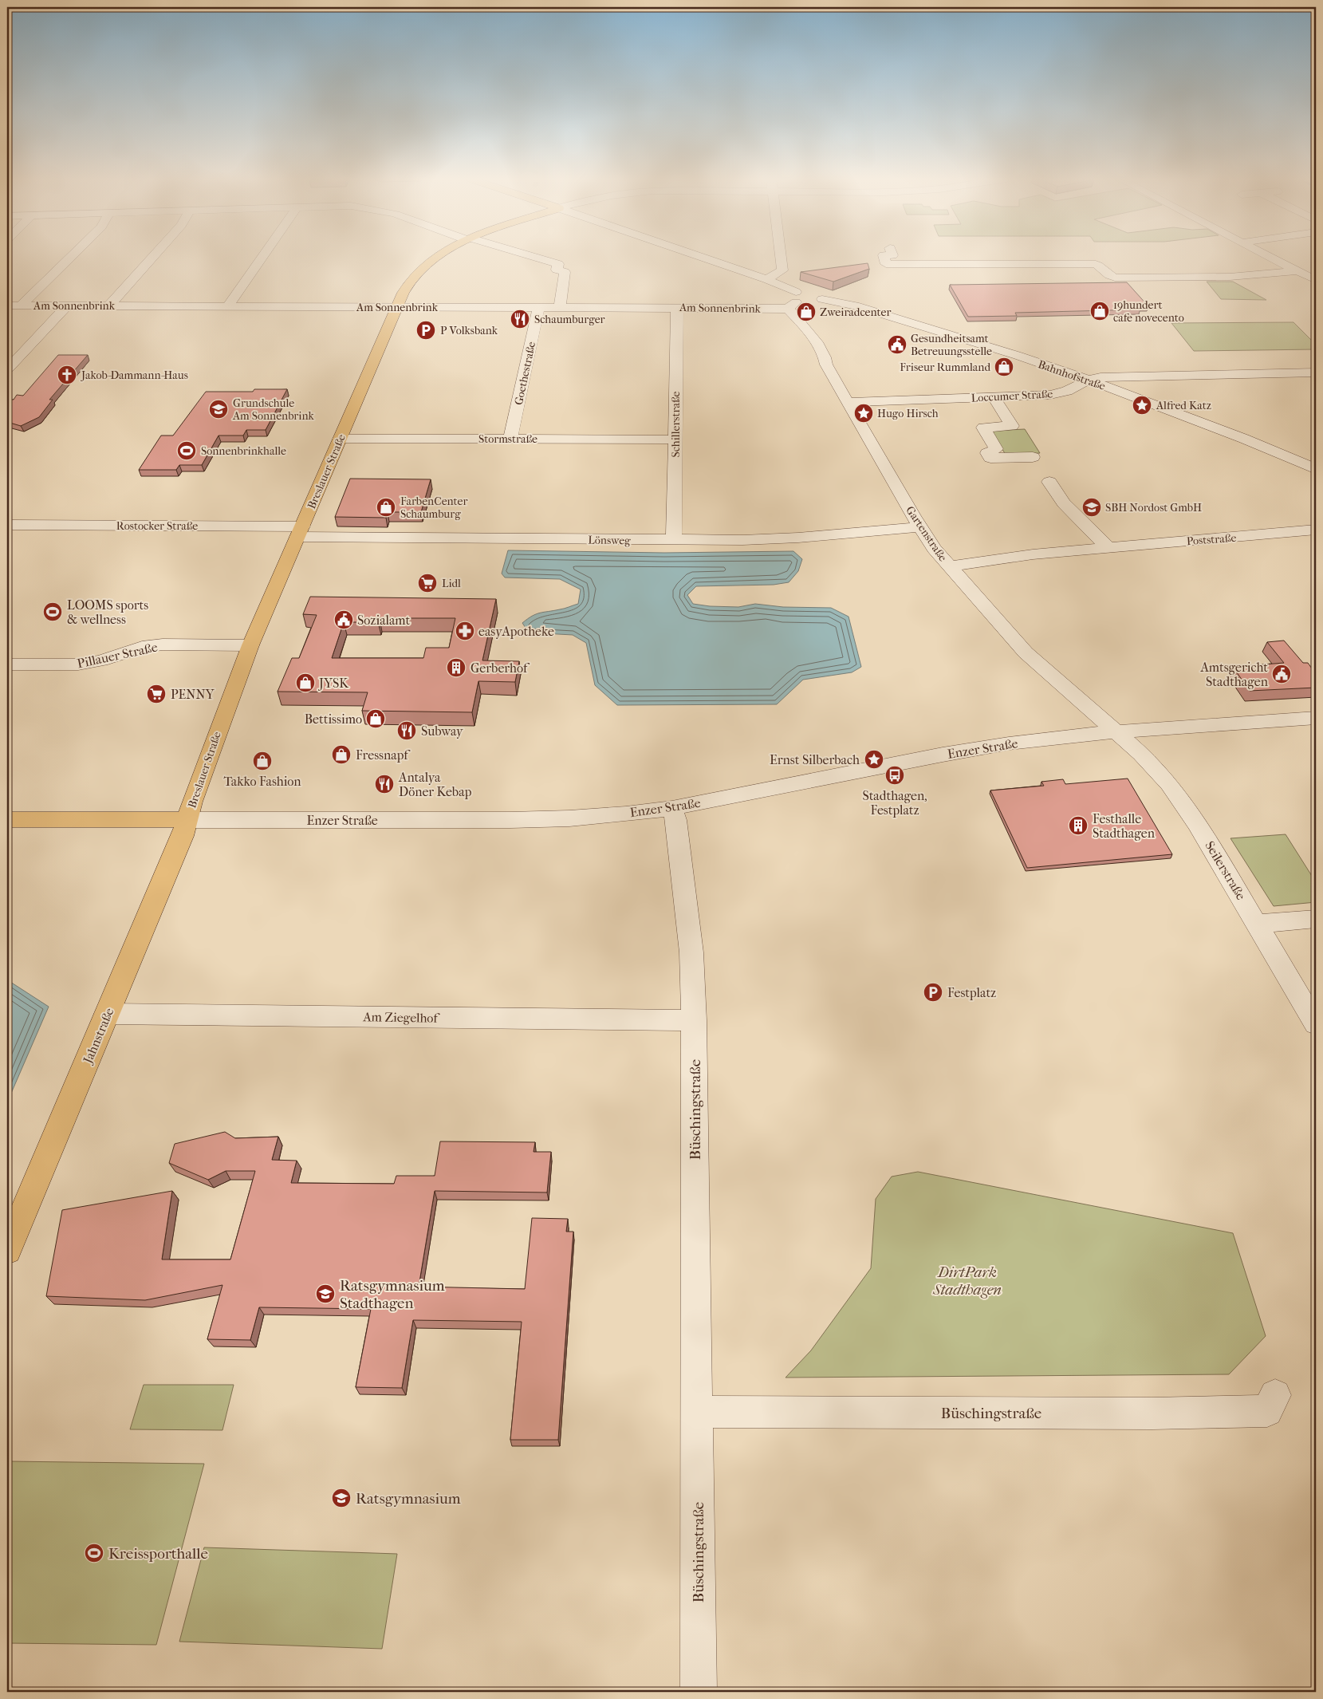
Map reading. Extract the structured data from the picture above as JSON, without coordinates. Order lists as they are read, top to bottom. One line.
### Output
{"streets":{"main road":["Breslauer Straße","Enzer Straße","Jahnstraße"],"street":["Am Sonnenbrink","Goethestraße","Bahnhofstraße","Loccumer Straße","Schillerstraße","Stormstraße","Rostocker Straße","Gartenstraße","Poststraße","Lönsweg","Pillauer Straße","Seilerstraße","Am Ziegelhof","Büschingstraße"]},"crossings":[["Am Sonnenbrink","Goethestraße"],["Am Sonnenbrink","Bahnhofstraße"],["Am Sonnenbrink","Schillerstraße"],["Am Sonnenbrink","Breslauer Straße"],["Am Sonnenbrink","Gartenstraße"],["Goethestraße","Stormstraße"],["Bahnhofstraße","Loccumer Straße"],["Bahnhofstraße","Gartenstraße"],["Loccumer Straße","Gartenstraße"],["Schillerstraße","Stormstraße"],["Schillerstraße","Lönsweg"],["Stormstraße","Breslauer Straße"],["Breslauer Straße","Rostocker Straße"],["Breslauer Straße","Lönsweg"],["Breslauer Straße","Pillauer Straße"],["Breslauer Straße","Enzer Straße"],["Breslauer Straße","Jahnstraße"],["Rostocker Straße","Lönsweg"],["Gartenstraße","Poststraße"],["Gartenstraße","Lönsweg"],["Gartenstraße","Enzer Straße"],["Gartenstraße","Seilerstraße"],["Enzer Straße","Seilerstraße"],["Enzer Straße","Jahnstraße"],["Enzer Straße","Büschingstraße"],["Am Ziegelhof","Jahnstraße"],["Am Ziegelhof","Büschingstraße"]],"parks":["DirtPark Stadthagen"],"places":{"shop":["19hundert cafe novecento","Zweiradcenter","Friseur Rummland","FarbenCenter Schaumburg","JYSK","Bettissimo","Fressnapf","Takko Fashion"],"restaurant":["Schaumburger","Subway","Antalya Döner Kebap"],"parking":["P Volksbank","Festplatz"],"public building":["Gesundheitsamt Betreuungsstelle","Sozialamt","Amtsgericht Stadthagen"],"church":["Jakob-Dammann-Haus"],"place":["Alfred Katz","Hugo Hirsch","Ernst Silberbach"],"school or university":["Grundschule Am Sonnenbrink","SBH Nordost GmbH","Ratsgymnasium Stadthagen","Ratsgymnasium"],"sports":["Sonnenbrinkhalle","LOOMS sports & wellness","Kreissporthalle"],"supermarket":["Lidl","PENNY"],"pharmacy":["easyApotheke"],"building":["Gerberhof","Festhalle Stadthagen"],"bus stop":["Stadthagen, Festplatz"]}}
